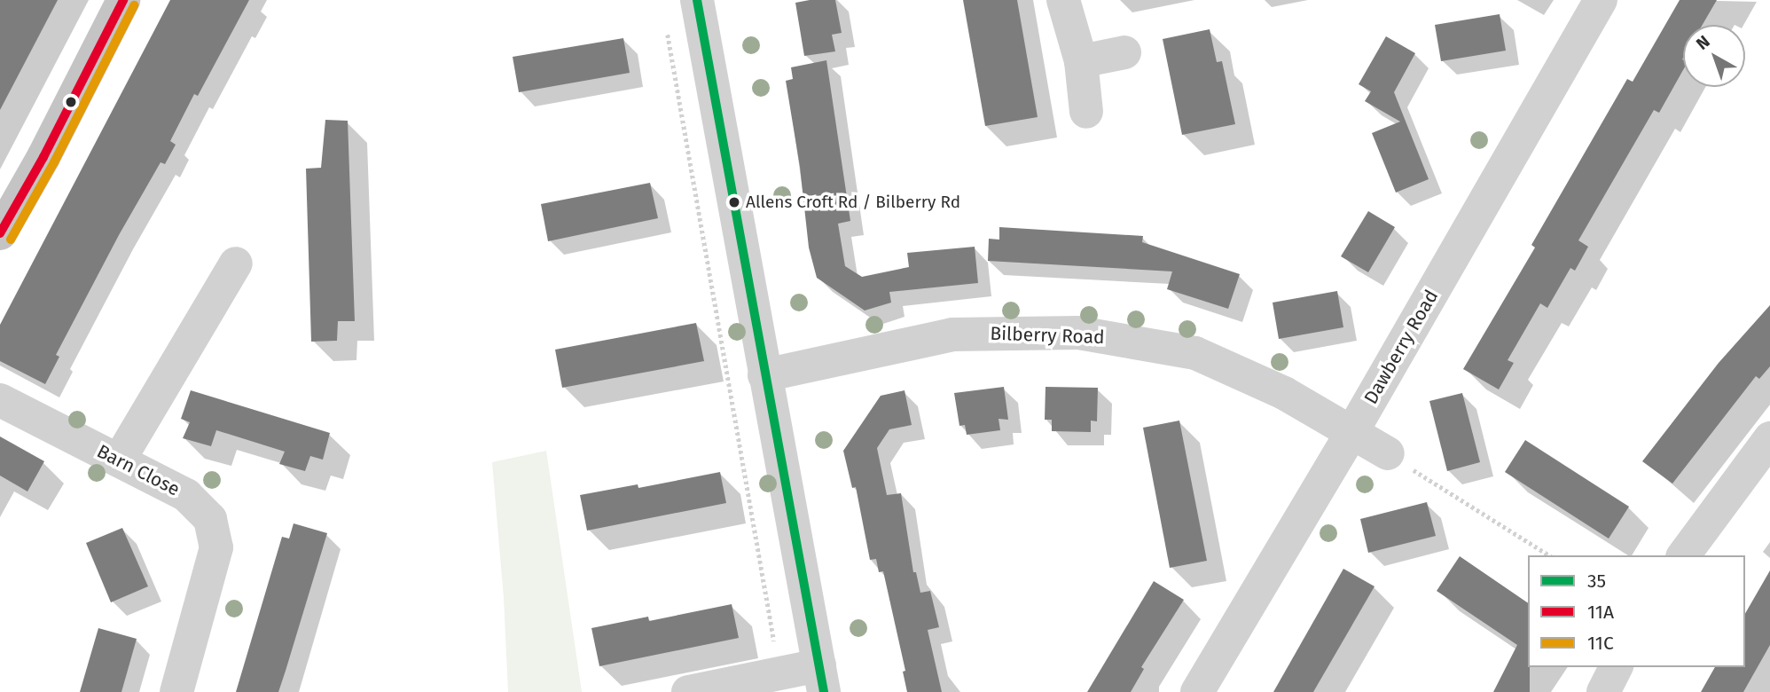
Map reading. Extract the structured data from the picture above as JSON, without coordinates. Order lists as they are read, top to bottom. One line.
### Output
{"streets":{"street":["Bilberry Road","Dawberry Road","Barn Close"]},"crossings":[["Bilberry Road","Dawberry Road"]],"places":["Allens Croft Rd / Bilberry Rd"],"lines":["transit line 35","transit line 11A","transit line 11C"],"legend":["35","11A","11C"],"north":"top left"}
